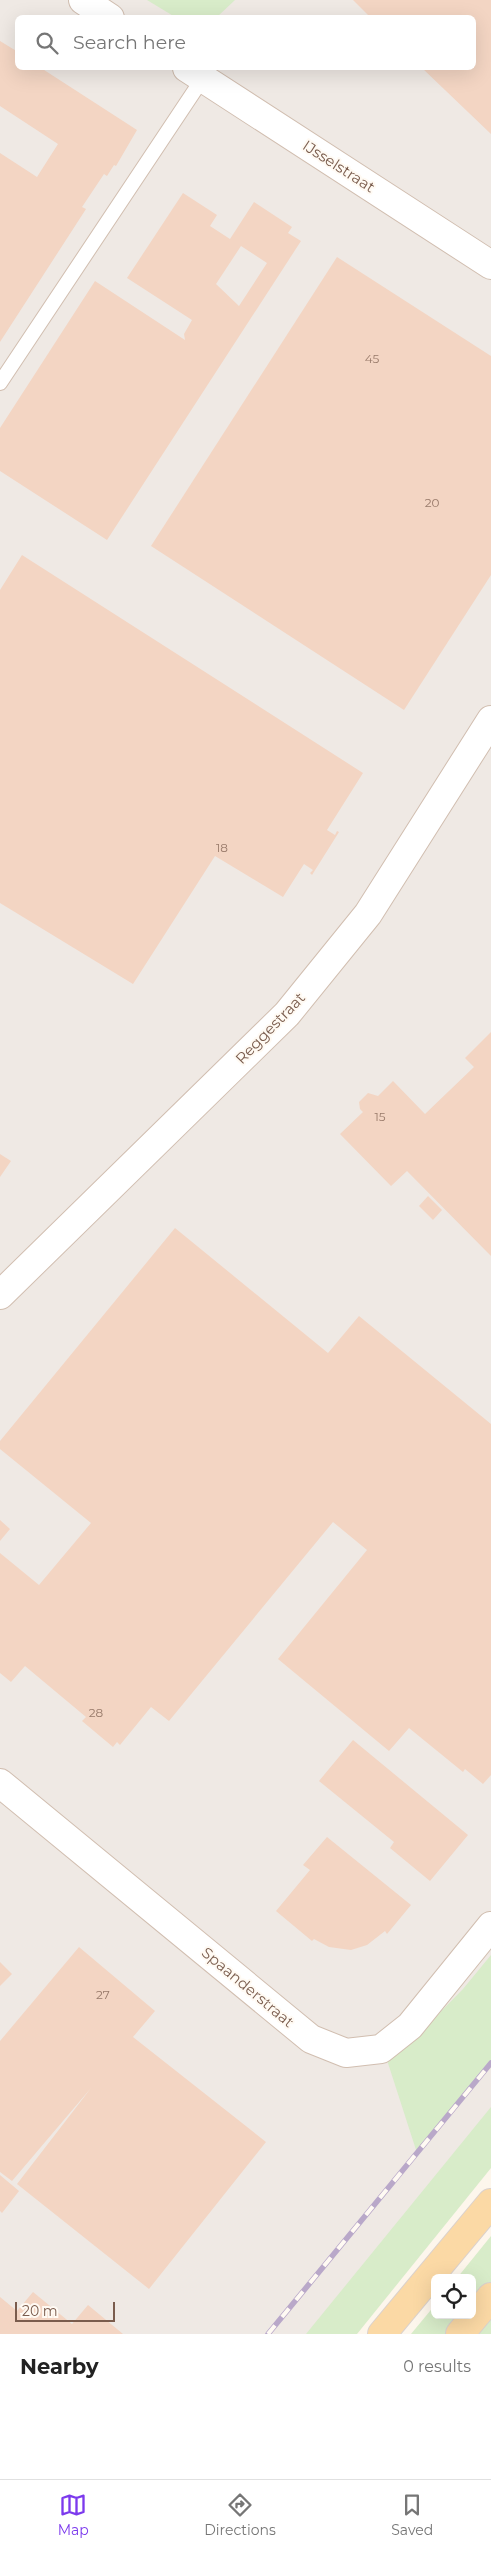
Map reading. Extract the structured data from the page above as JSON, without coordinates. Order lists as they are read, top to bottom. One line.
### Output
{"streets":{"street":["IJsselstraat","Reggestraat","Spaanderstraat"]},"house_numbers":["45","20","18","15","28","27"],"scale_bar":"20 m","page":{"search":"Search here","scale":"20 m","heading":["Nearby","0 results"],"nav":["Map","Directions","Saved"]}}
